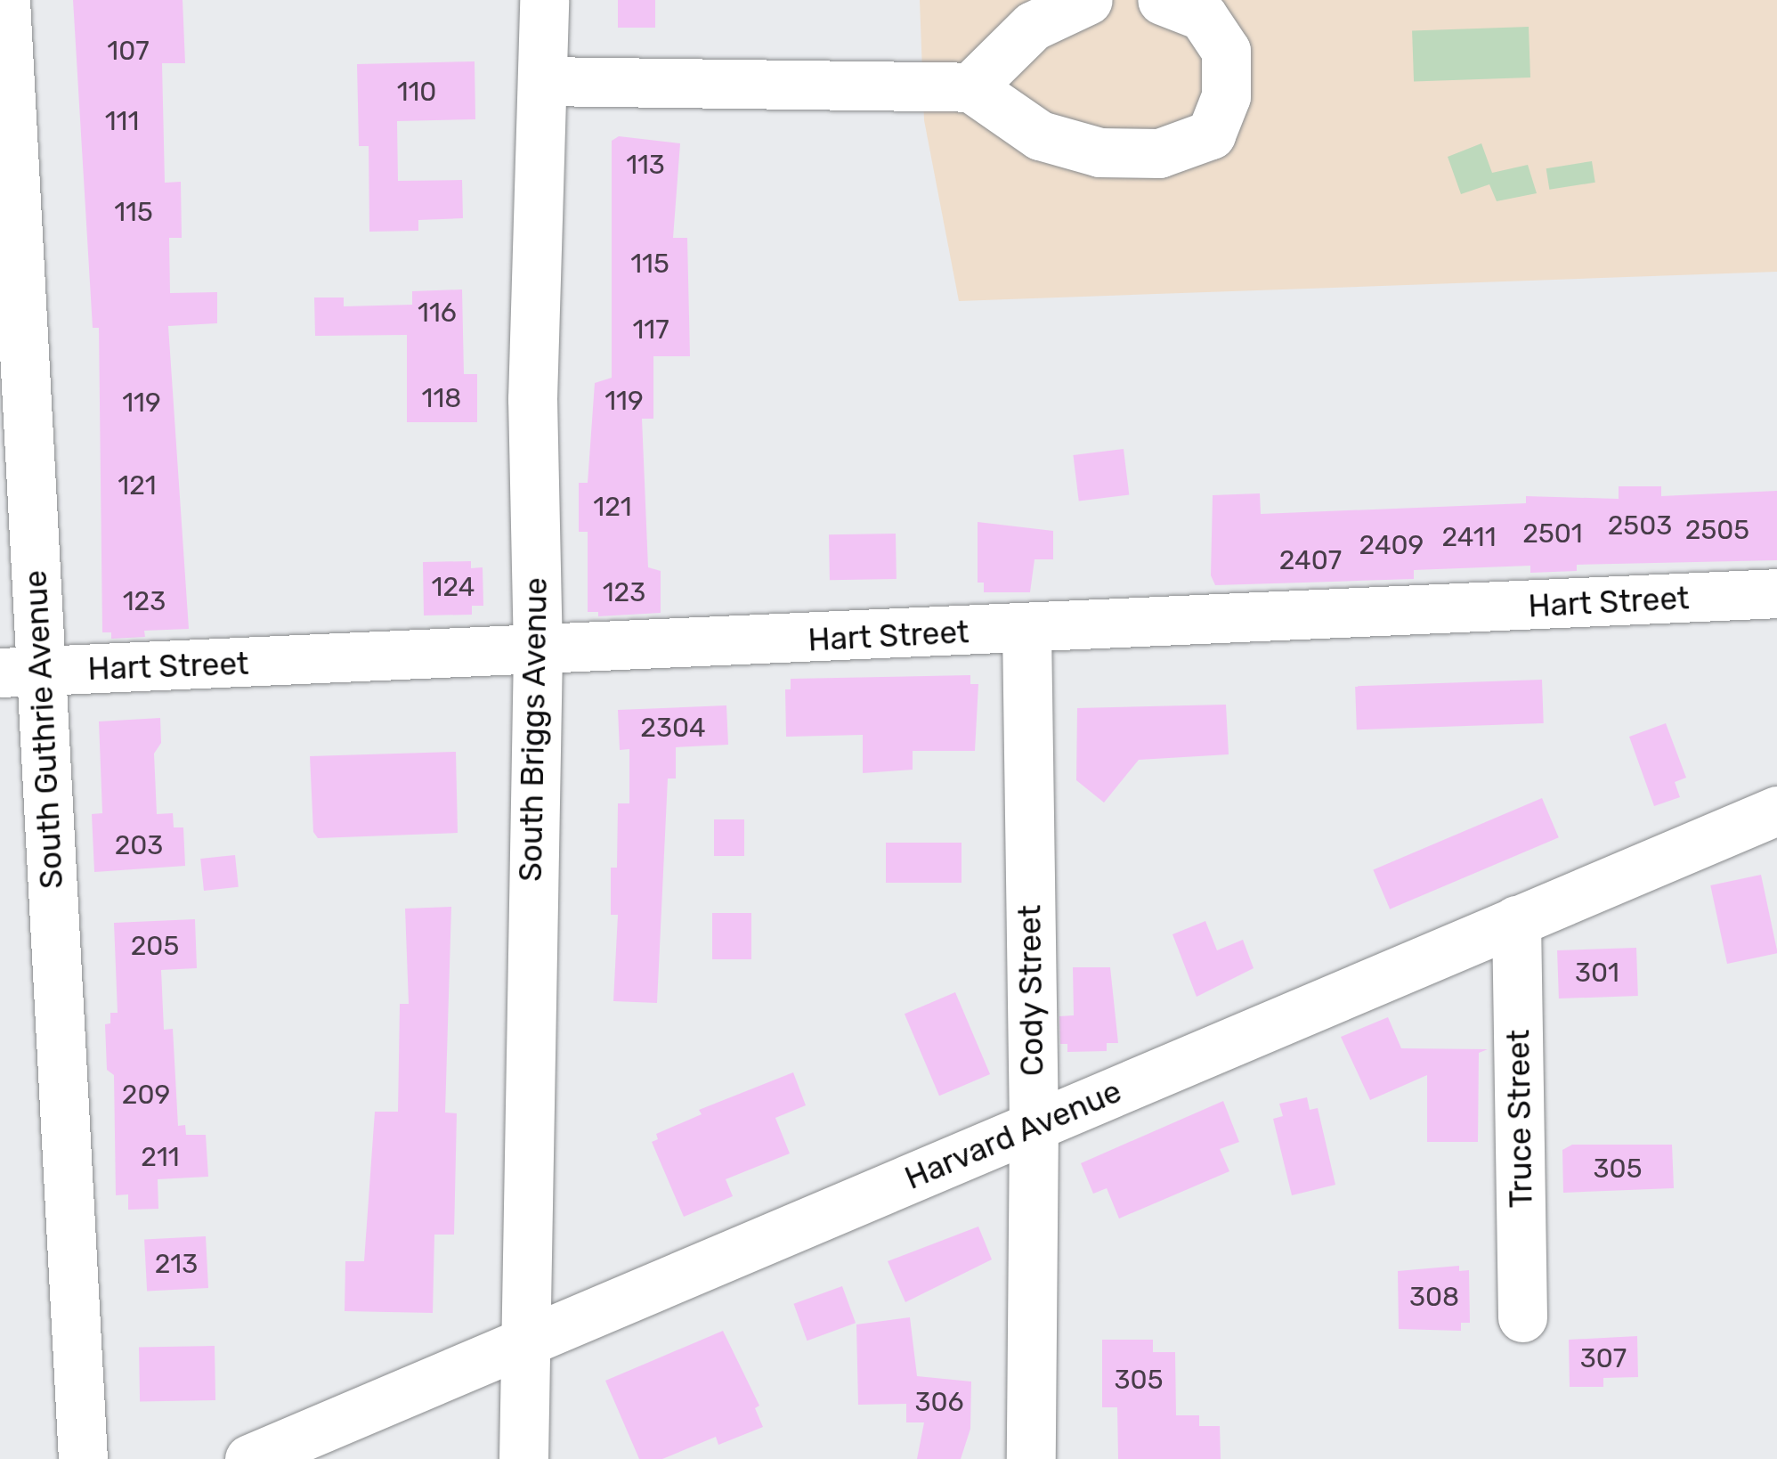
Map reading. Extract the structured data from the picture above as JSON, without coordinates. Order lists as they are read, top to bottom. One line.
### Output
{"streets":{"street":["Hart Street","South Guthrie Avenue","South Briggs Avenue","Cody Street","Truce Street","Harvard Avenue"]},"crossings":[["Hart Street","South Guthrie Avenue"],["Hart Street","South Briggs Avenue"],["Hart Street","Cody Street"],["South Briggs Avenue","Harvard Avenue"],["Cody Street","Harvard Avenue"],["Truce Street","Harvard Avenue"]],"house_numbers":["107","110","111","113","115","115","116","117","118","119","119","121","121","2503","2505","2501","2411","2409","2407","124","123","123","2304","203","205","301","209","211","305","213","308","307","305","306"]}
